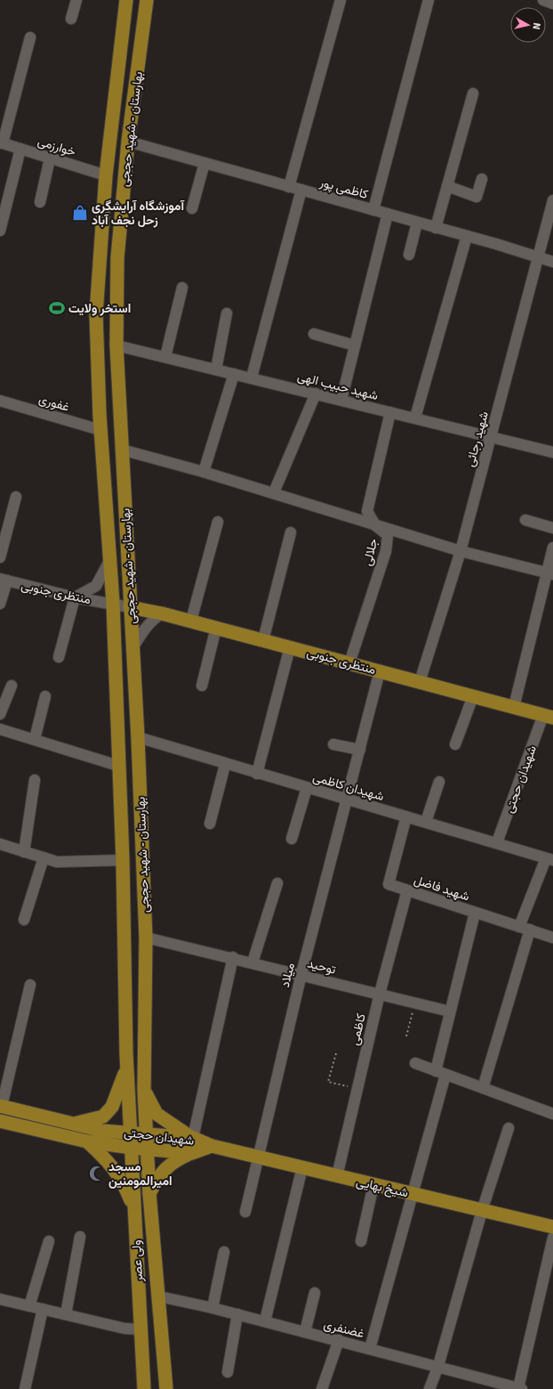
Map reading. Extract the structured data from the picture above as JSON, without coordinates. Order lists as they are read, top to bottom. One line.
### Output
{"streets":{"main road":["بهارستان - شهید حججی","منتظری جنوبی","شهیدان حجتی","شیخ بهایی","ولی عصر"],"street":["خوارزمی","کاظمی پور","شهید حبیب الهی","غفوری","شهید رجائی","جلالی","شهیدان کاظمی","شهید فاضل","توحید","میلاد","کاظمی","غضنفری"]},"crossings":[["بهارستان - شهید حججی","خوارزمی"],["بهارستان - شهید حججی","کاظمی پور"],["بهارستان - شهید حججی","شهید حبیب الهی"],["بهارستان - شهید حججی","غفوری"],["بهارستان - شهید حججی","منتظری جنوبی"],["بهارستان - شهید حججی","شهیدان حجتی"],["بهارستان - شهید حججی","شهیدان کاظمی"],["بهارستان - شهید حججی","توحید"],["بهارستان - شهید حججی","ولی عصر"],["کاظمی پور","شهید رجائی"],["شهید حبیب الهی","شهید رجائی"],["شهید حبیب الهی","جلالی"],["شهید رجائی","منتظری جنوبی"],["جلالی","منتظری جنوبی"],["منتظری جنوبی","شهیدان حجتی"],["منتظری جنوبی","میلاد"],["شهیدان حجتی","شهیدان کاظمی"],["شهیدان حجتی","شیخ بهایی"],["شهیدان حجتی","ولی عصر"],["شهیدان کاظمی","شهید فاضل"],["شهیدان کاظمی","میلاد"],["شهید فاضل","کاظمی"],["توحید","میلاد"],["توحید","کاظمی"],["میلاد","شیخ بهایی"],["کاظمی","شیخ بهایی"],["ولی عصر","غضنفری"]],"places":{"shop":["آموزشگاه آرایشگری زحل نجف آباد"],"sports":["استخر ولایت"],"mosque":["مسجد امیرالمومنین"]},"north":"right"}
